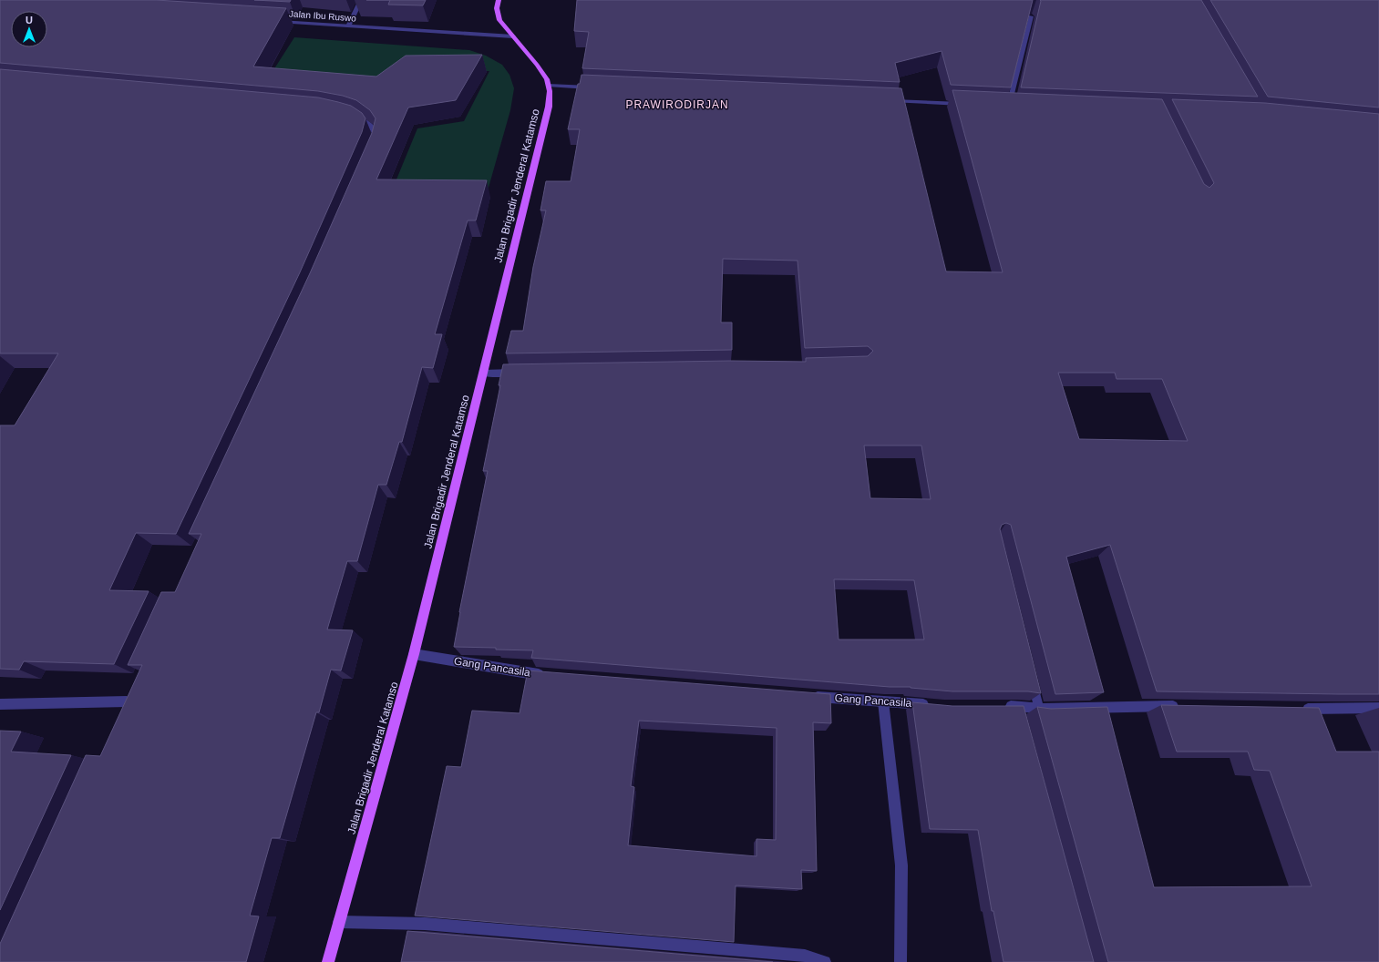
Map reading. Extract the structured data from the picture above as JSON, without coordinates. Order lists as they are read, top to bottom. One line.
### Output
{"streets":{"main road":["Jalan Brigadir Jenderal Katamso"],"street":["Jalan Ibu Ruswo","Gang Pancasila"]},"crossings":[["Jalan Ibu Ruswo","Jalan Brigadir Jenderal Katamso"],["Jalan Brigadir Jenderal Katamso","Gang Pancasila"]],"districts":["PRAWIRODIRJAN"],"north":"top"}
